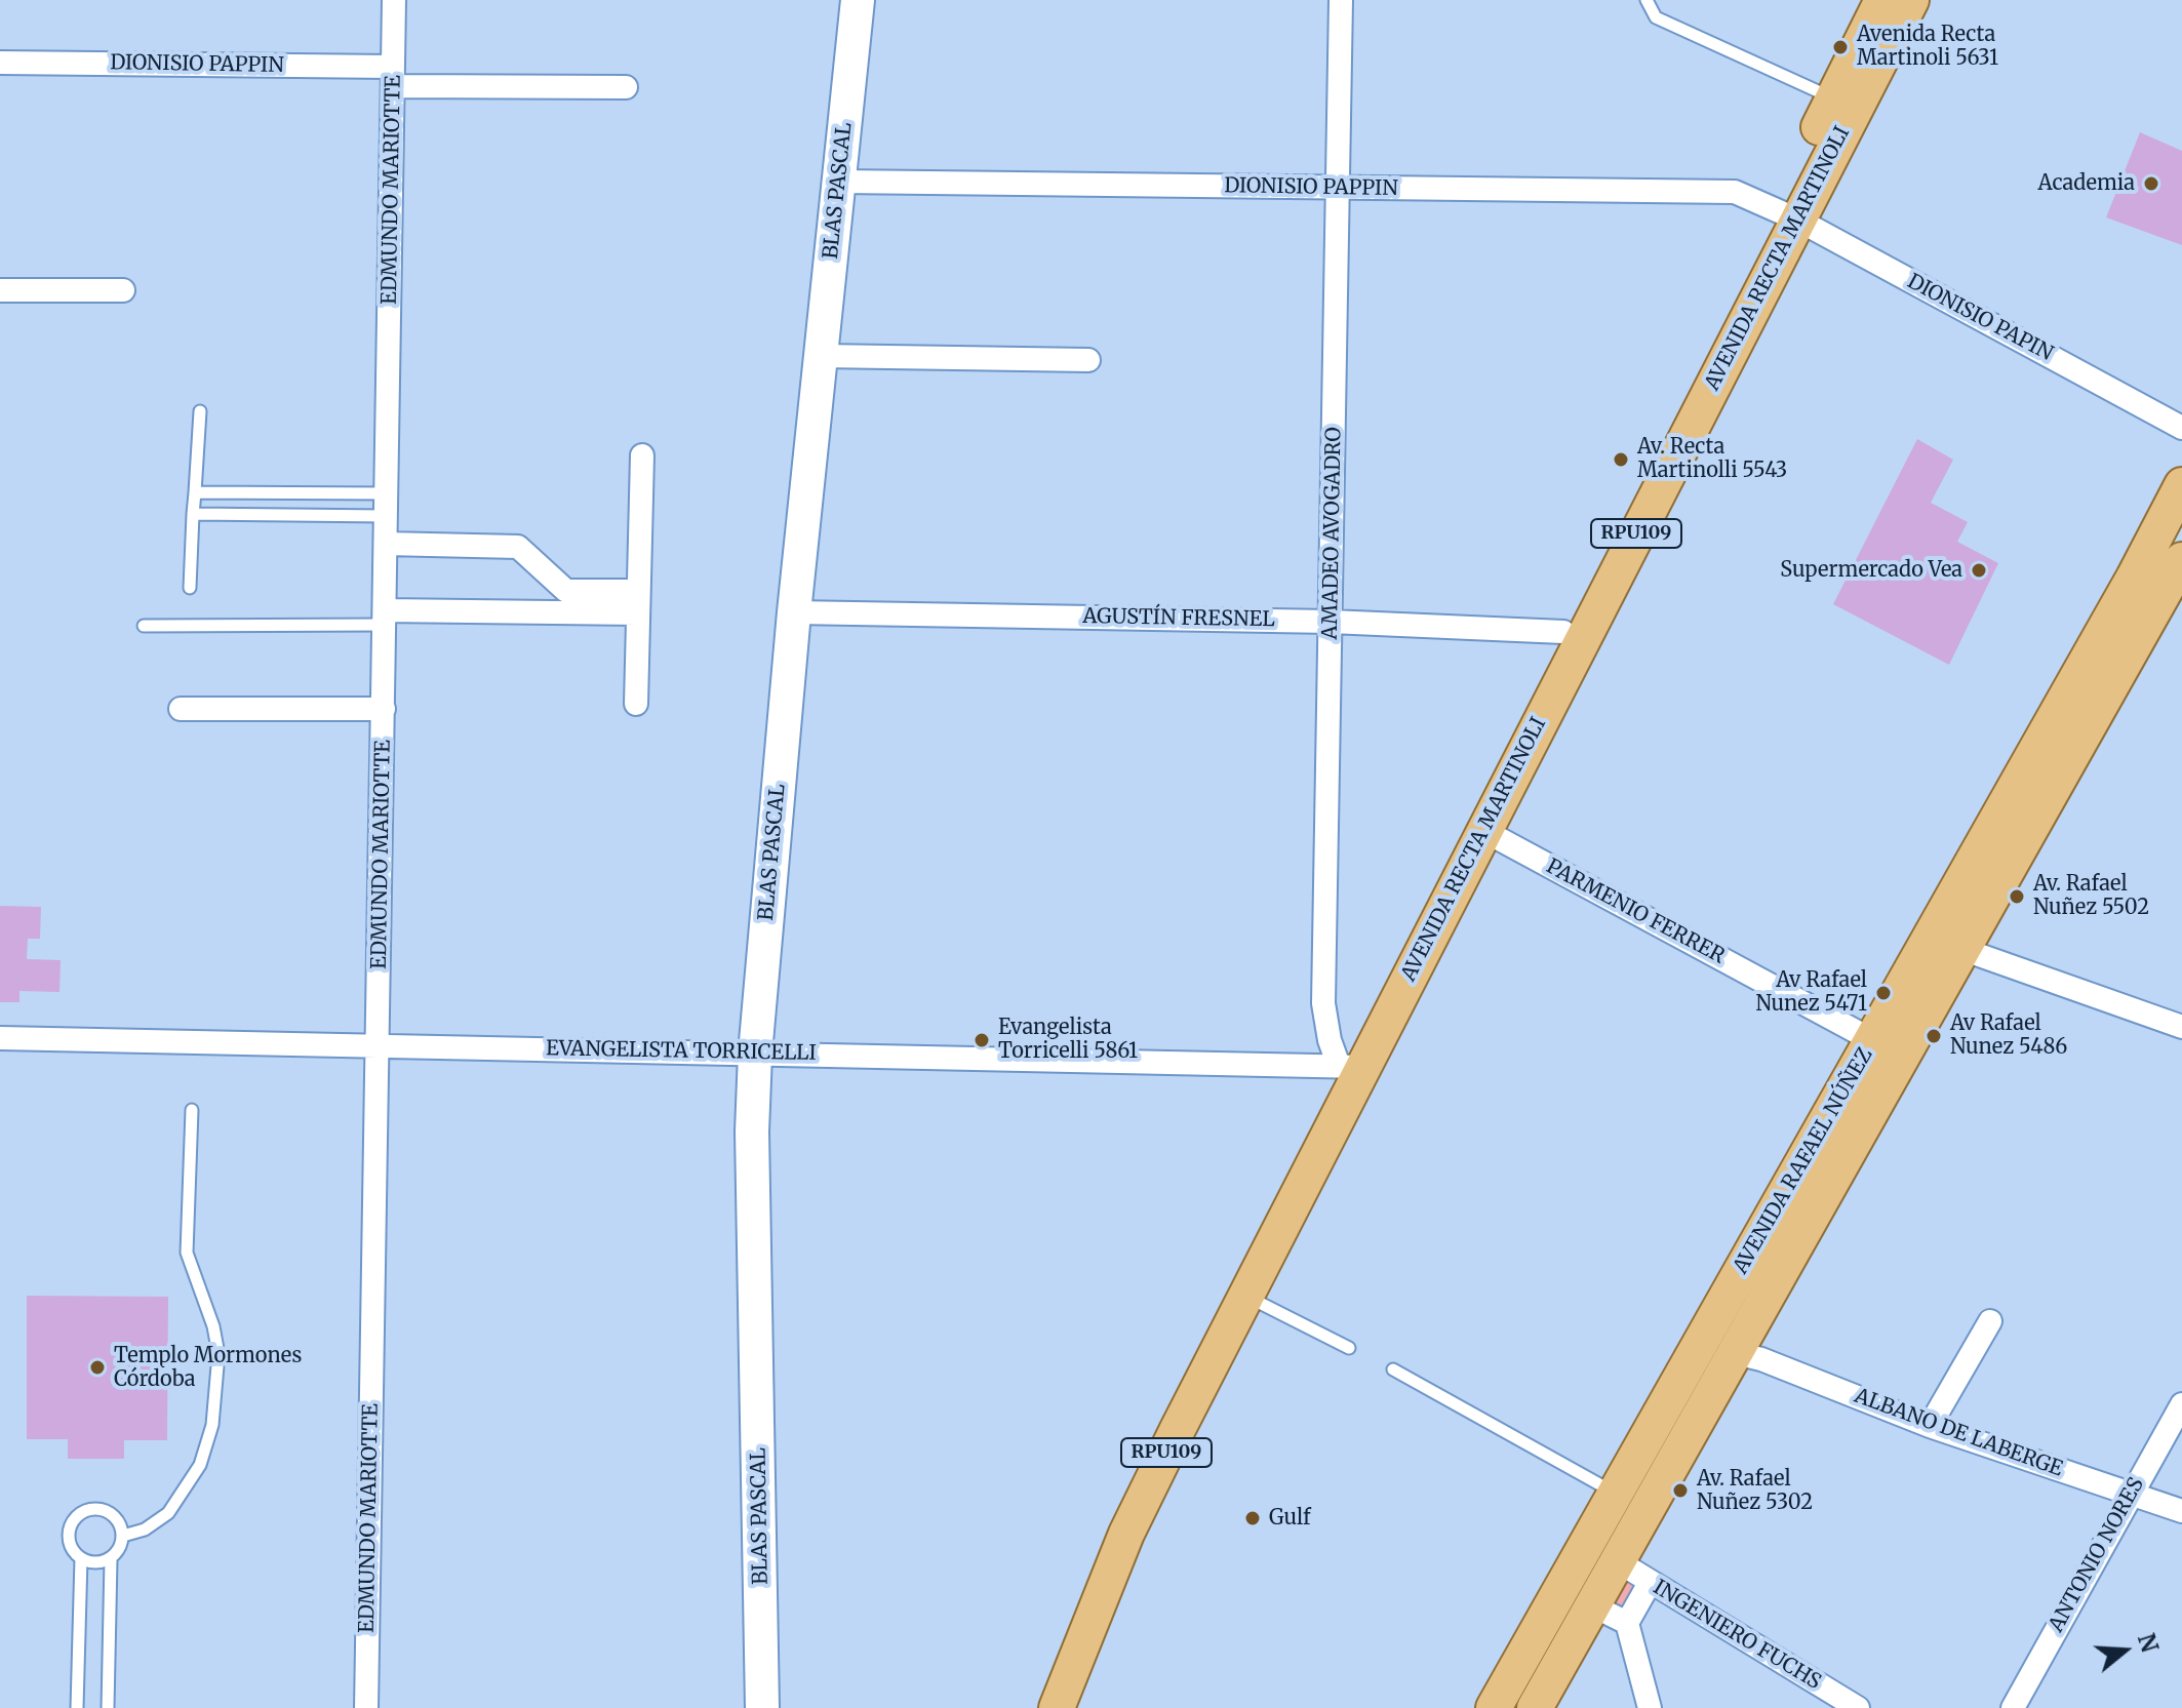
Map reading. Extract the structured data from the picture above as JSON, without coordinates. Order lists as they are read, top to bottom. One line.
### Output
{"streets":{"main road":["BLAS PASCAL","AVENIDA RECTA MARTINOLI","RPU109","AVENIDA RAFAEL NÚÑEZ"],"street":["DIONISIO PAPPIN","EDMUNDO MARIOTTE","DIONISIO PAPIN","AMADEO AVOGADRO","AGUSTÍN FRESNEL","PARMENIO FERRER","EVANGELISTA TORRICELLI","ALBANO DE LABERGE","ANTONIO NORES","INGENIERO FUCHS"]},"crossings":[["DIONISIO PAPPIN","EDMUNDO MARIOTTE"],["DIONISIO PAPPIN","BLAS PASCAL"],["DIONISIO PAPPIN","AVENIDA RECTA MARTINOLI"],["DIONISIO PAPPIN","DIONISIO PAPIN"],["DIONISIO PAPPIN","AMADEO AVOGADRO"],["EDMUNDO MARIOTTE","EVANGELISTA TORRICELLI"],["BLAS PASCAL","AGUSTÍN FRESNEL"],["BLAS PASCAL","EVANGELISTA TORRICELLI"],["AVENIDA RECTA MARTINOLI","DIONISIO PAPIN"],["AVENIDA RECTA MARTINOLI","AMADEO AVOGADRO"],["AVENIDA RECTA MARTINOLI","RPU109"],["AVENIDA RECTA MARTINOLI","AGUSTÍN FRESNEL"],["AVENIDA RECTA MARTINOLI","PARMENIO FERRER"],["AVENIDA RECTA MARTINOLI","EVANGELISTA TORRICELLI"],["AMADEO AVOGADRO","RPU109"],["AMADEO AVOGADRO","AGUSTÍN FRESNEL"],["AMADEO AVOGADRO","EVANGELISTA TORRICELLI"],["RPU109","EVANGELISTA TORRICELLI"],["PARMENIO FERRER","AVENIDA RAFAEL NÚÑEZ"],["AVENIDA RAFAEL NÚÑEZ","ALBANO DE LABERGE"],["AVENIDA RAFAEL NÚÑEZ","INGENIERO FUCHS"],["ALBANO DE LABERGE","ANTONIO NORES"]],"places":["Avenida Recta Martinoli 5631","Academia","Av. Recta Martinolli 5543","Supermercado Vea","Av. Rafael Nuñez 5502","Av Rafael Nunez 5471","Av Rafael Nunez 5486","Evangelista Torricelli 5861","Templo Mormones Córdoba","Av. Rafael Nuñez 5302","Gulf"],"north":"right"}
